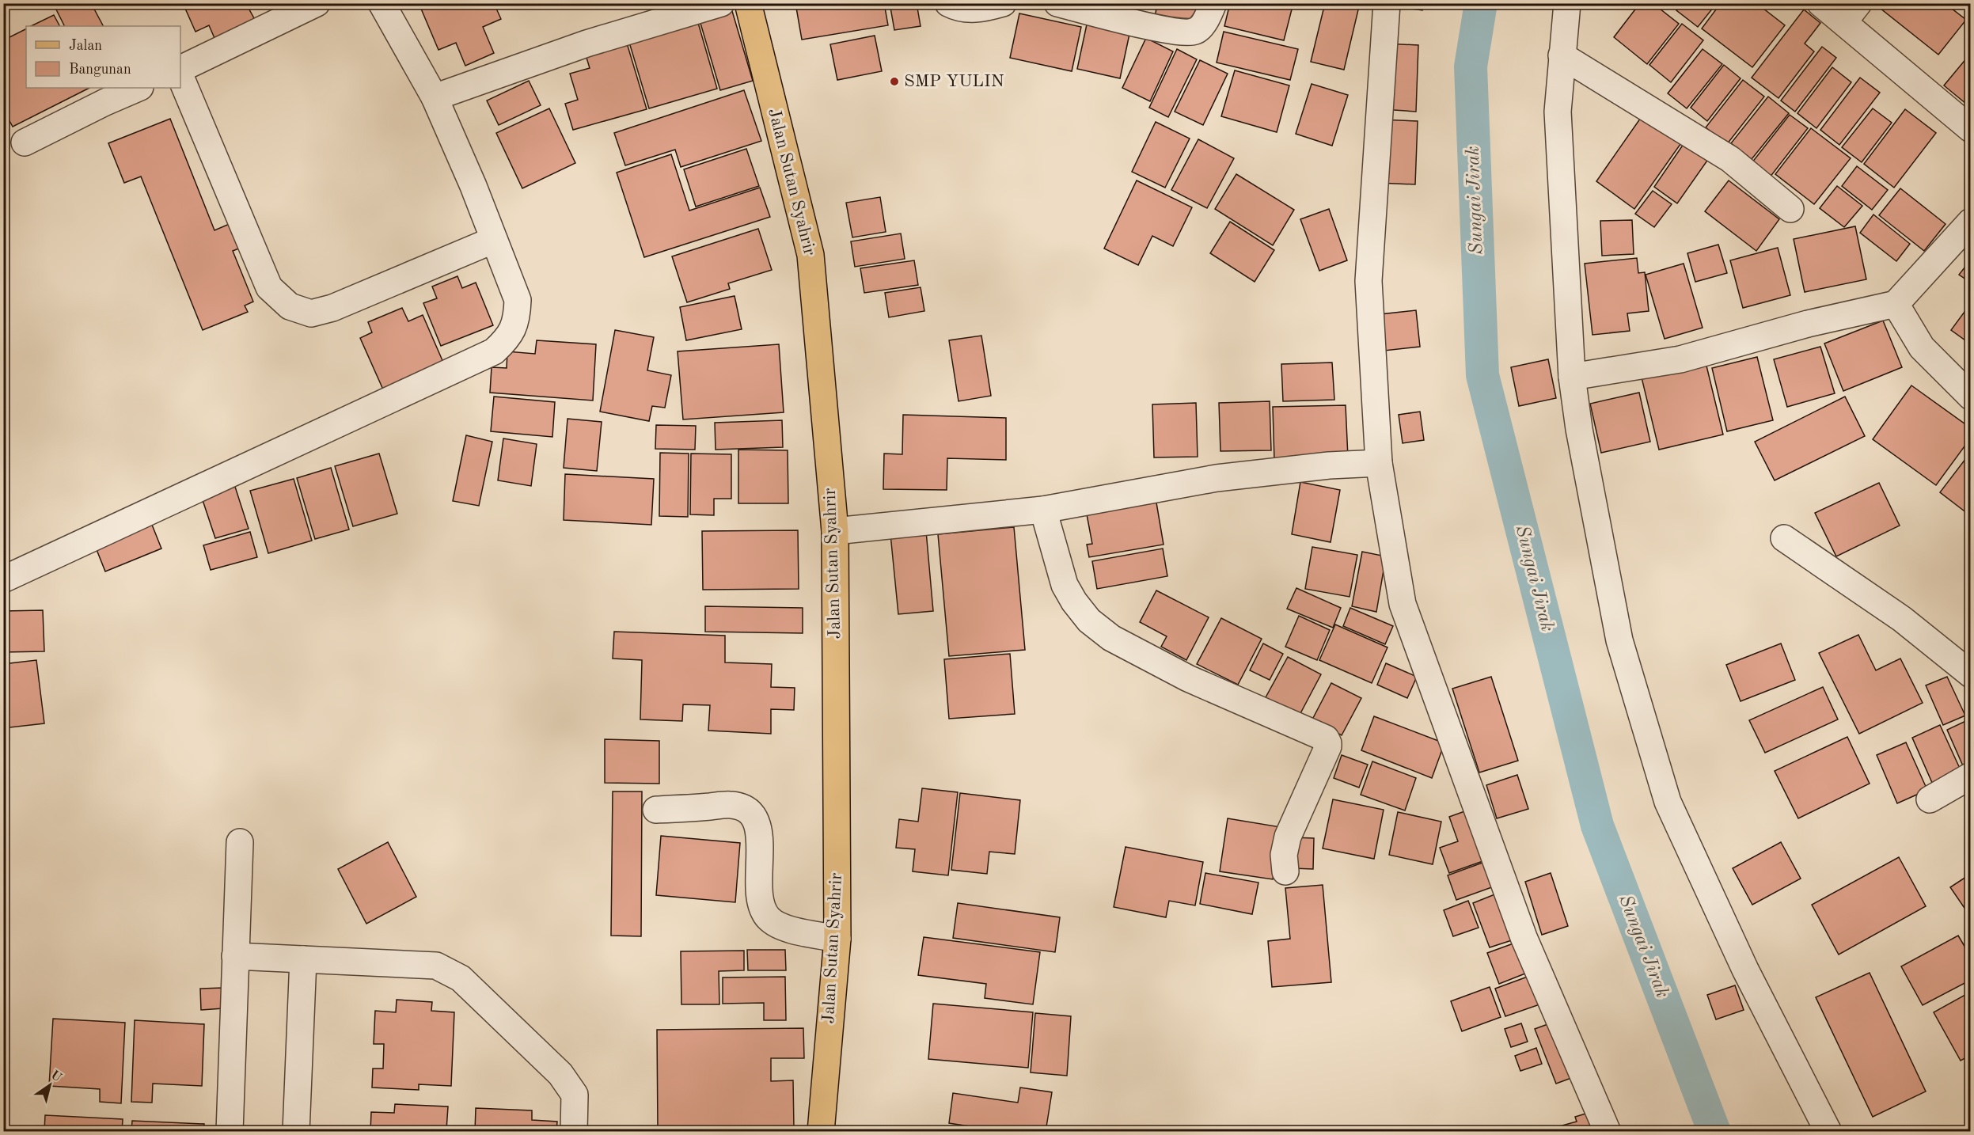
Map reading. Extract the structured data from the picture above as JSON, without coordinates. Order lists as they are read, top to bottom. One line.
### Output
{"streets":{"main road":["Jalan Sutan Syahrir"]},"water":["Sungai Jirak"],"places":["SMP YULIN"],"legend":["Jalan","Bangunan"],"north":"top right"}
